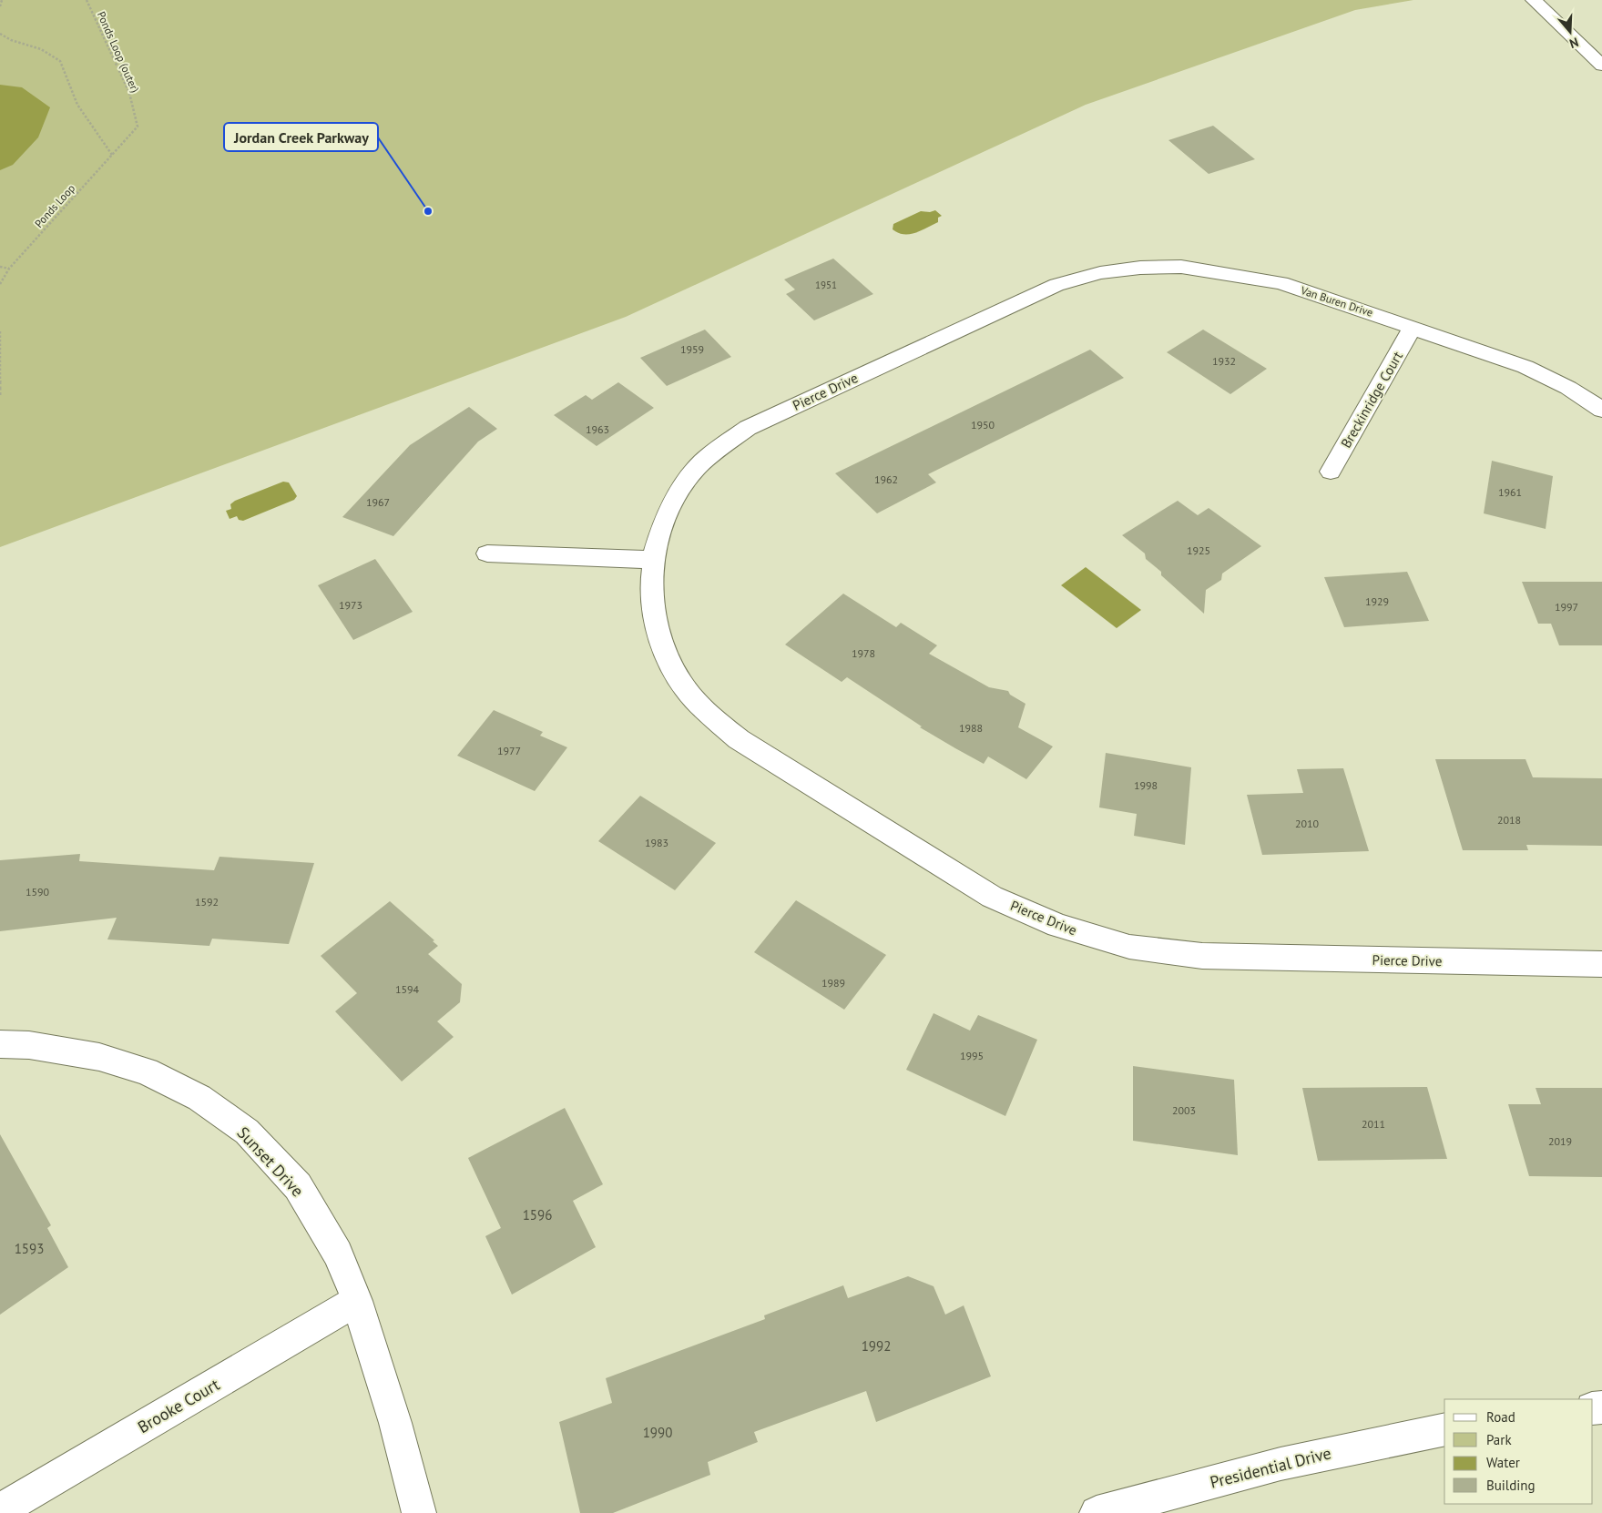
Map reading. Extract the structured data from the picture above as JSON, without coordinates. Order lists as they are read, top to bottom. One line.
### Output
{"streets":{"street":["Van Buren Drive","Pierce Drive","Breckinridge Court","Sunset Drive","Brooke Court","Presidential Drive"],"path":["Ponds Loop (outer)","Ponds Loop"]},"crossings":[["Ponds Loop (outer)","Ponds Loop"],["Van Buren Drive","Pierce Drive"],["Van Buren Drive","Breckinridge Court"],["Sunset Drive","Brooke Court"]],"places":["Jordan Creek Parkway"],"house_numbers":["1951","1959","1932","1950","1963","1962","1961","1967","1925","1929","1973","1997","1978","1988","1977","1998","2018","2010","1983","1590","1592","1989","1594","1995","2003","2011","2019","1596","1593","1992","1990"],"legend":["Road","Park","Water","Building"],"north":"bottom"}
